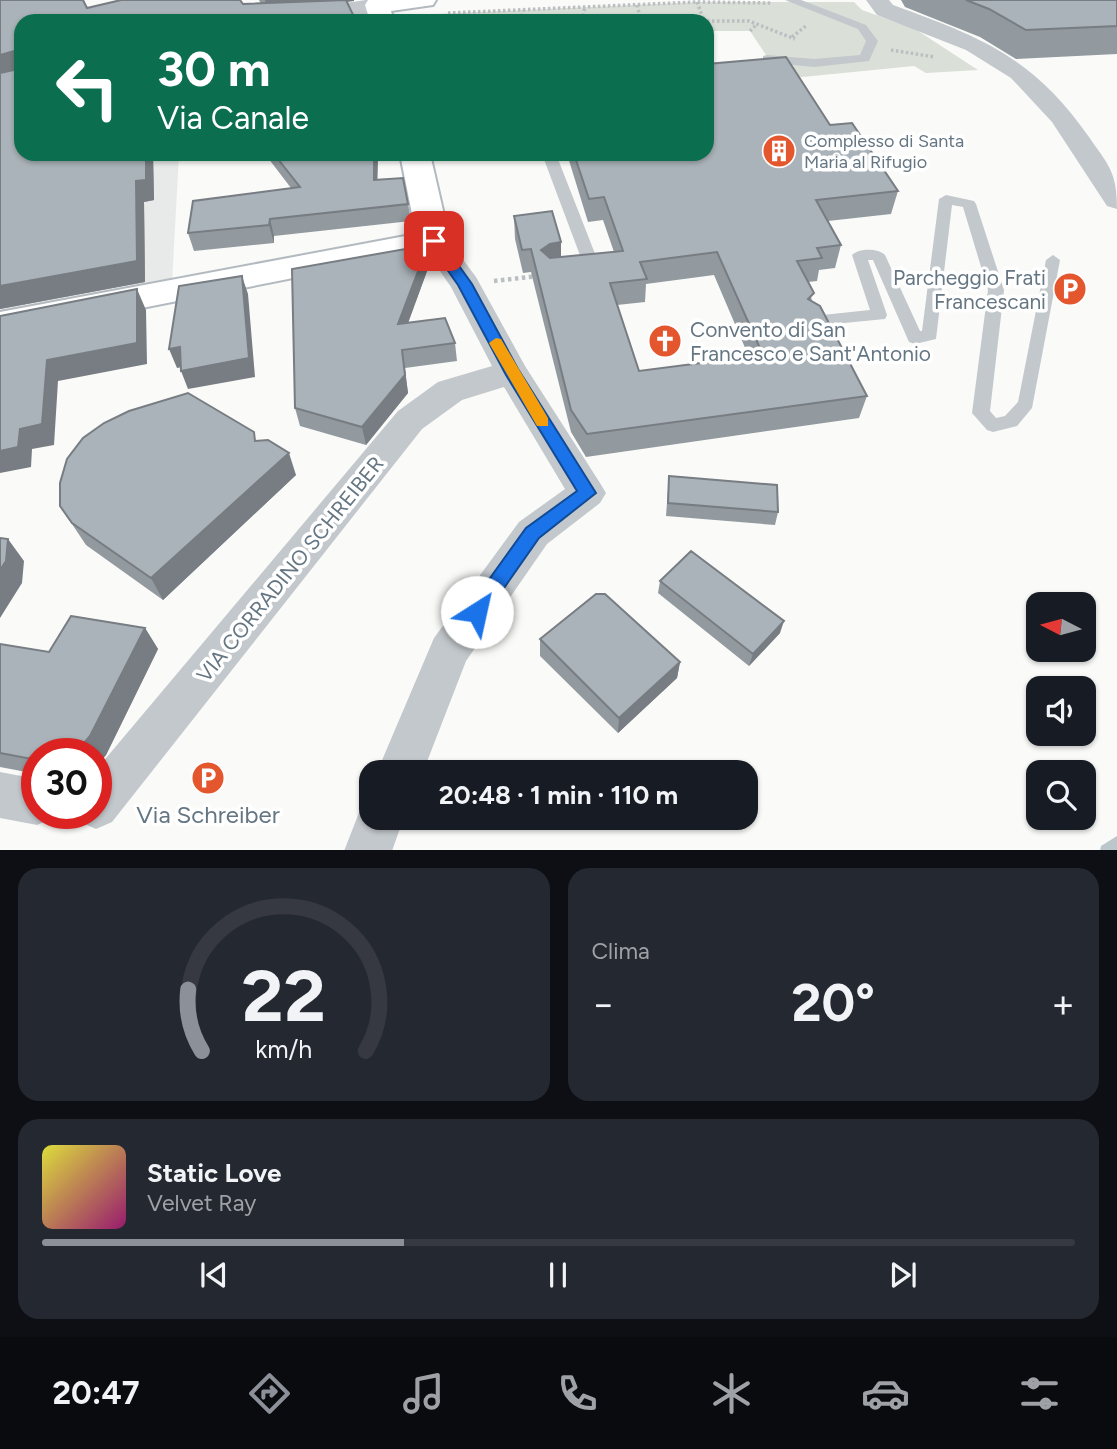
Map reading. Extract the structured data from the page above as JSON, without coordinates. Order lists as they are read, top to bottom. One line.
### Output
{"streets":{"street":["VIA CORRADINO SCHREIBER"]},"places":{"building":["Complesso di Santa Maria al Rifugio"],"parking":["Parcheggio Frati Francescani","Via Schreiber"],"church":["Convento di San Francesco e Sant'Antonio"]},"north":"left","page":{"turn":["30 m","Via Canale"],"limit":"30","trip":"20:48 · 1 min · 110 m","tile":"Clima","heat":["−","20°","+"],"song":["Static Love","Velvet Ray"],"tabs":"20:47","gauge":["22","km/h"]}}
